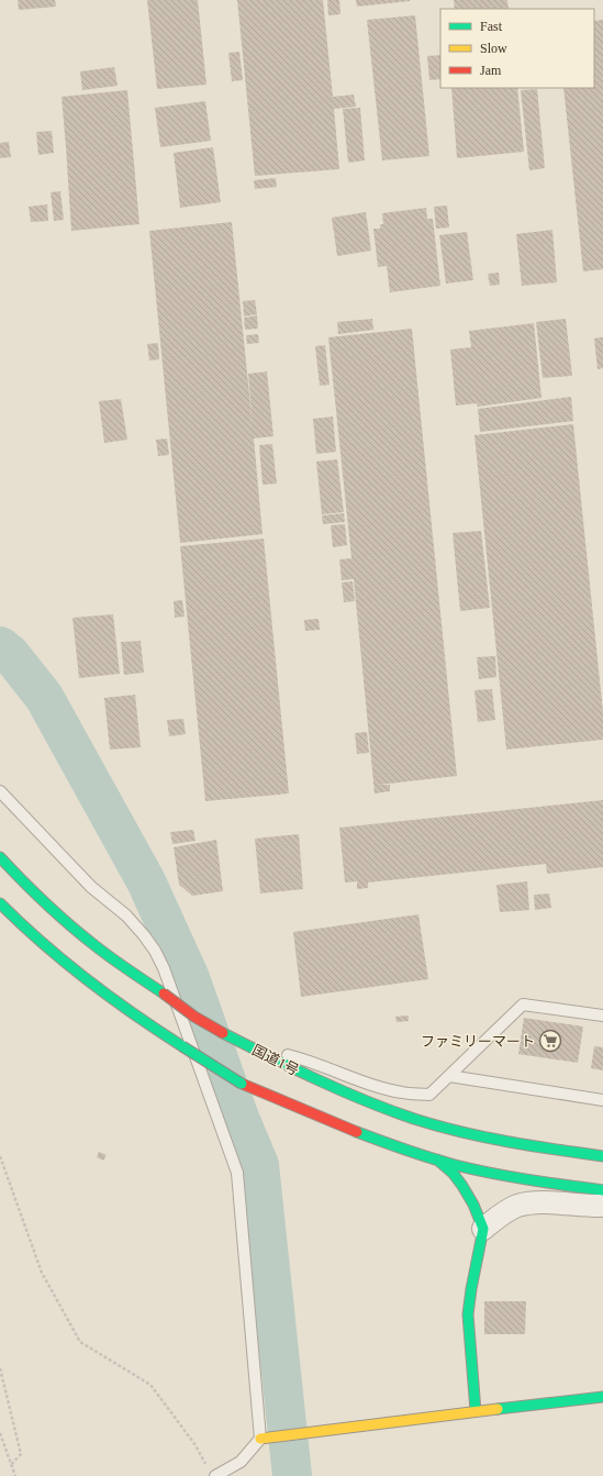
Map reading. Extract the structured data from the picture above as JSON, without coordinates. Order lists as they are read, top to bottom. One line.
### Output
{"streets":{"main road":["国道1号"]},"places":{"supermarket":["ファミリーマート"]},"legend":["Fast","Slow","Jam"]}
